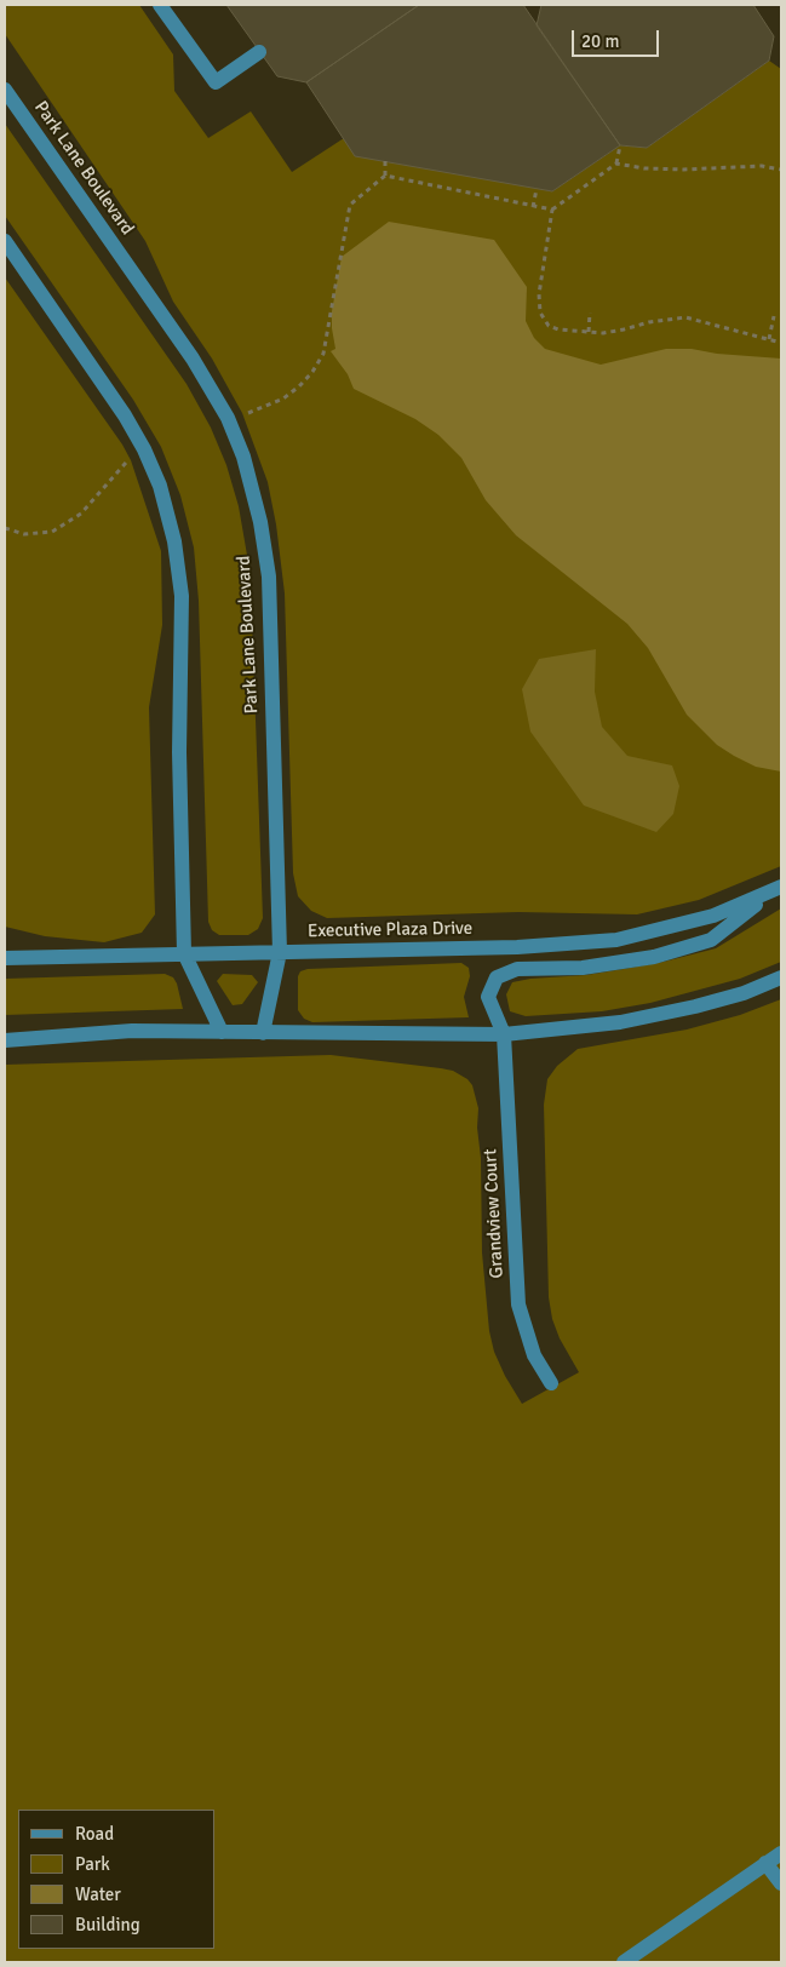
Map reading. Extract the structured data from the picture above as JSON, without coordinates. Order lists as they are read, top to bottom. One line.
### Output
{"streets":{"street":["Park Lane Boulevard","Executive Plaza Drive","Grandview Court"]},"crossings":[["Park Lane Boulevard","Executive Plaza Drive"],["Executive Plaza Drive","Grandview Court"]],"legend":["Road","Park","Water","Building"],"scale_bar":"20 m"}
